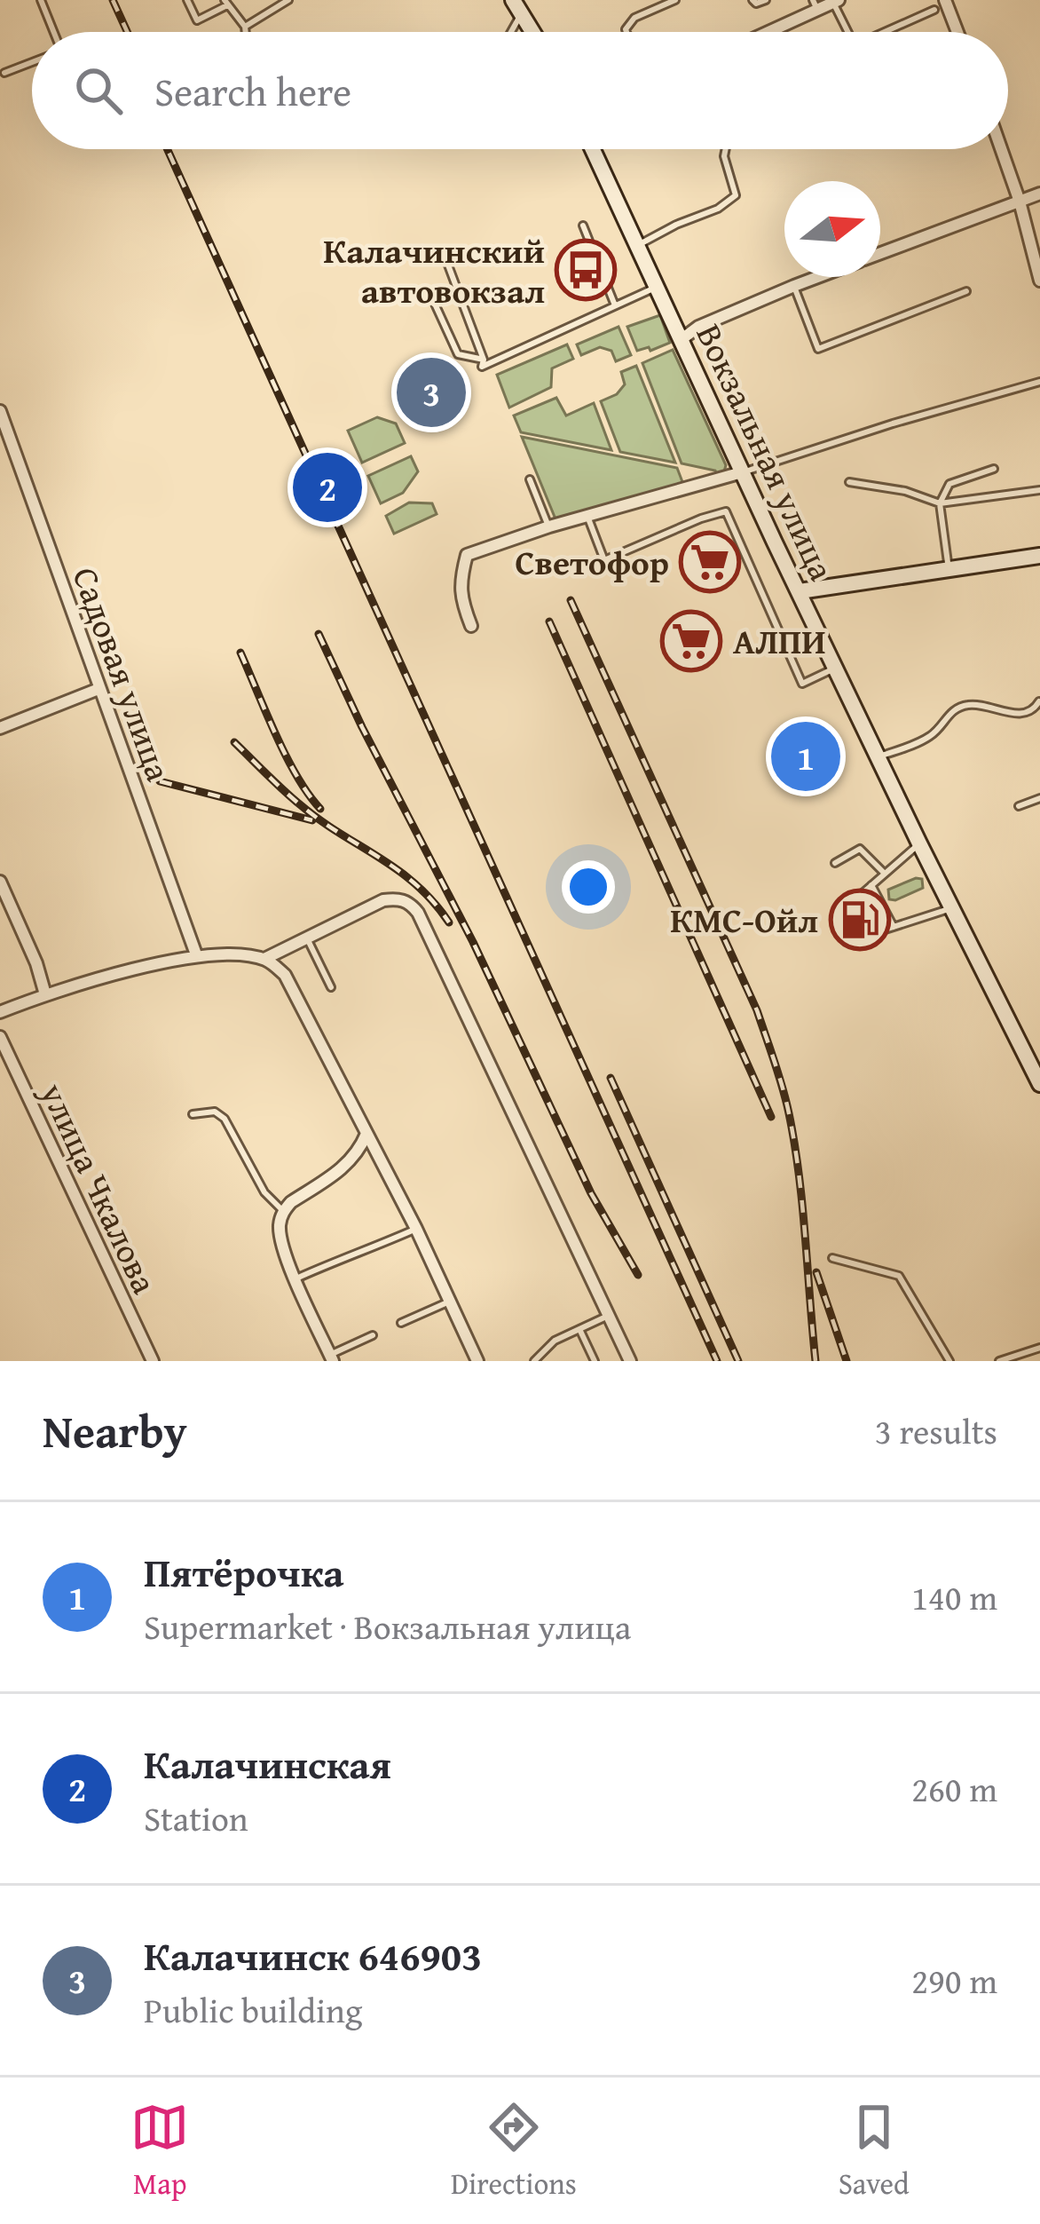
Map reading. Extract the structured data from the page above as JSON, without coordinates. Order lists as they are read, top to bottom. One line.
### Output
{"streets":{"main road":["Вокзальная улица"],"street":["Садовая улица","улица Чкалова"]},"places":{"bus stop":["Калачинский автовокзал"],"supermarket":["Светофор","АЛПИ"],"fuel station":["КМС-Ойл"]},"north":"right","page":{"search":"Search here","pins":["3","2","1"],"heading":["Nearby","3 results"],"list":[{"mark":"1","name":"Пятёрочка","note":"Supermarket · Вокзальная улица","value":"140 m"},{"mark":"2","name":"Калачинская","note":"Station","value":"260 m"},{"mark":"3","name":"Калачинск 646903","note":"Public building","value":"290 m"}],"nav":["Map","Directions","Saved"]}}
